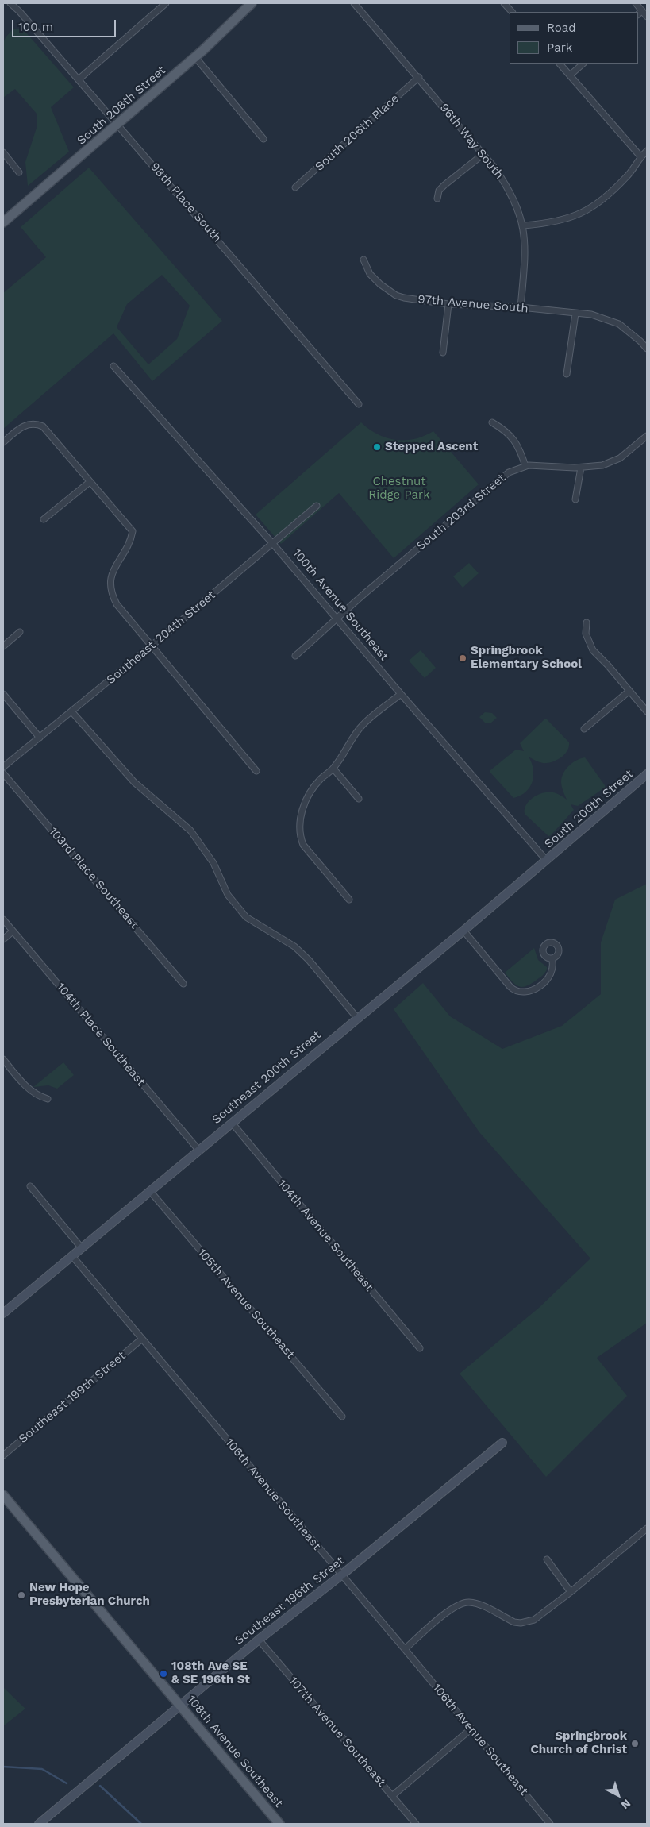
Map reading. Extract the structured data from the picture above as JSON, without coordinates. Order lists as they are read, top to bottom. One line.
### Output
{"streets":{"main road":["South 208th Street","108th Avenue Southeast"],"street":["South 206th Place","96th Way South","98th Place South","97th Avenue South","South 203rd Street","100th Avenue Southeast","Southeast 204th Street","South 200th Street","103rd Place Southeast","104th Place Southeast","Southeast 200th Street","104th Avenue Southeast","105th Avenue Southeast","Southeast 199th Street","106th Avenue Southeast","Southeast 196th Street","107th Avenue Southeast"]},"crossings":[["South 208th Street","98th Place South"],["South 206th Place","96th Way South"],["96th Way South","97th Avenue South"],["South 203rd Street","100th Avenue Southeast"],["100th Avenue Southeast","Southeast 204th Street"],["100th Avenue Southeast","South 200th Street"],["100th Avenue Southeast","Southeast 200th Street"],["South 200th Street","Southeast 200th Street"],["104th Place Southeast","Southeast 200th Street"],["Southeast 200th Street","104th Avenue Southeast"],["Southeast 200th Street","105th Avenue Southeast"],["Southeast 200th Street","106th Avenue Southeast"],["Southeast 199th Street","106th Avenue Southeast"],["106th Avenue Southeast","Southeast 196th Street"],["Southeast 196th Street","107th Avenue Southeast"],["Southeast 196th Street","108th Avenue Southeast"]],"parks":["Chestnut Ridge Park"],"places":["Stepped Ascent","Springbrook Elementary School","New Hope Presbyterian Church","108th Ave SE & SE 196th St","Springbrook Church of Christ"],"legend":["Road","Park"],"scale_bar":"100 m","north":"bottom right"}
